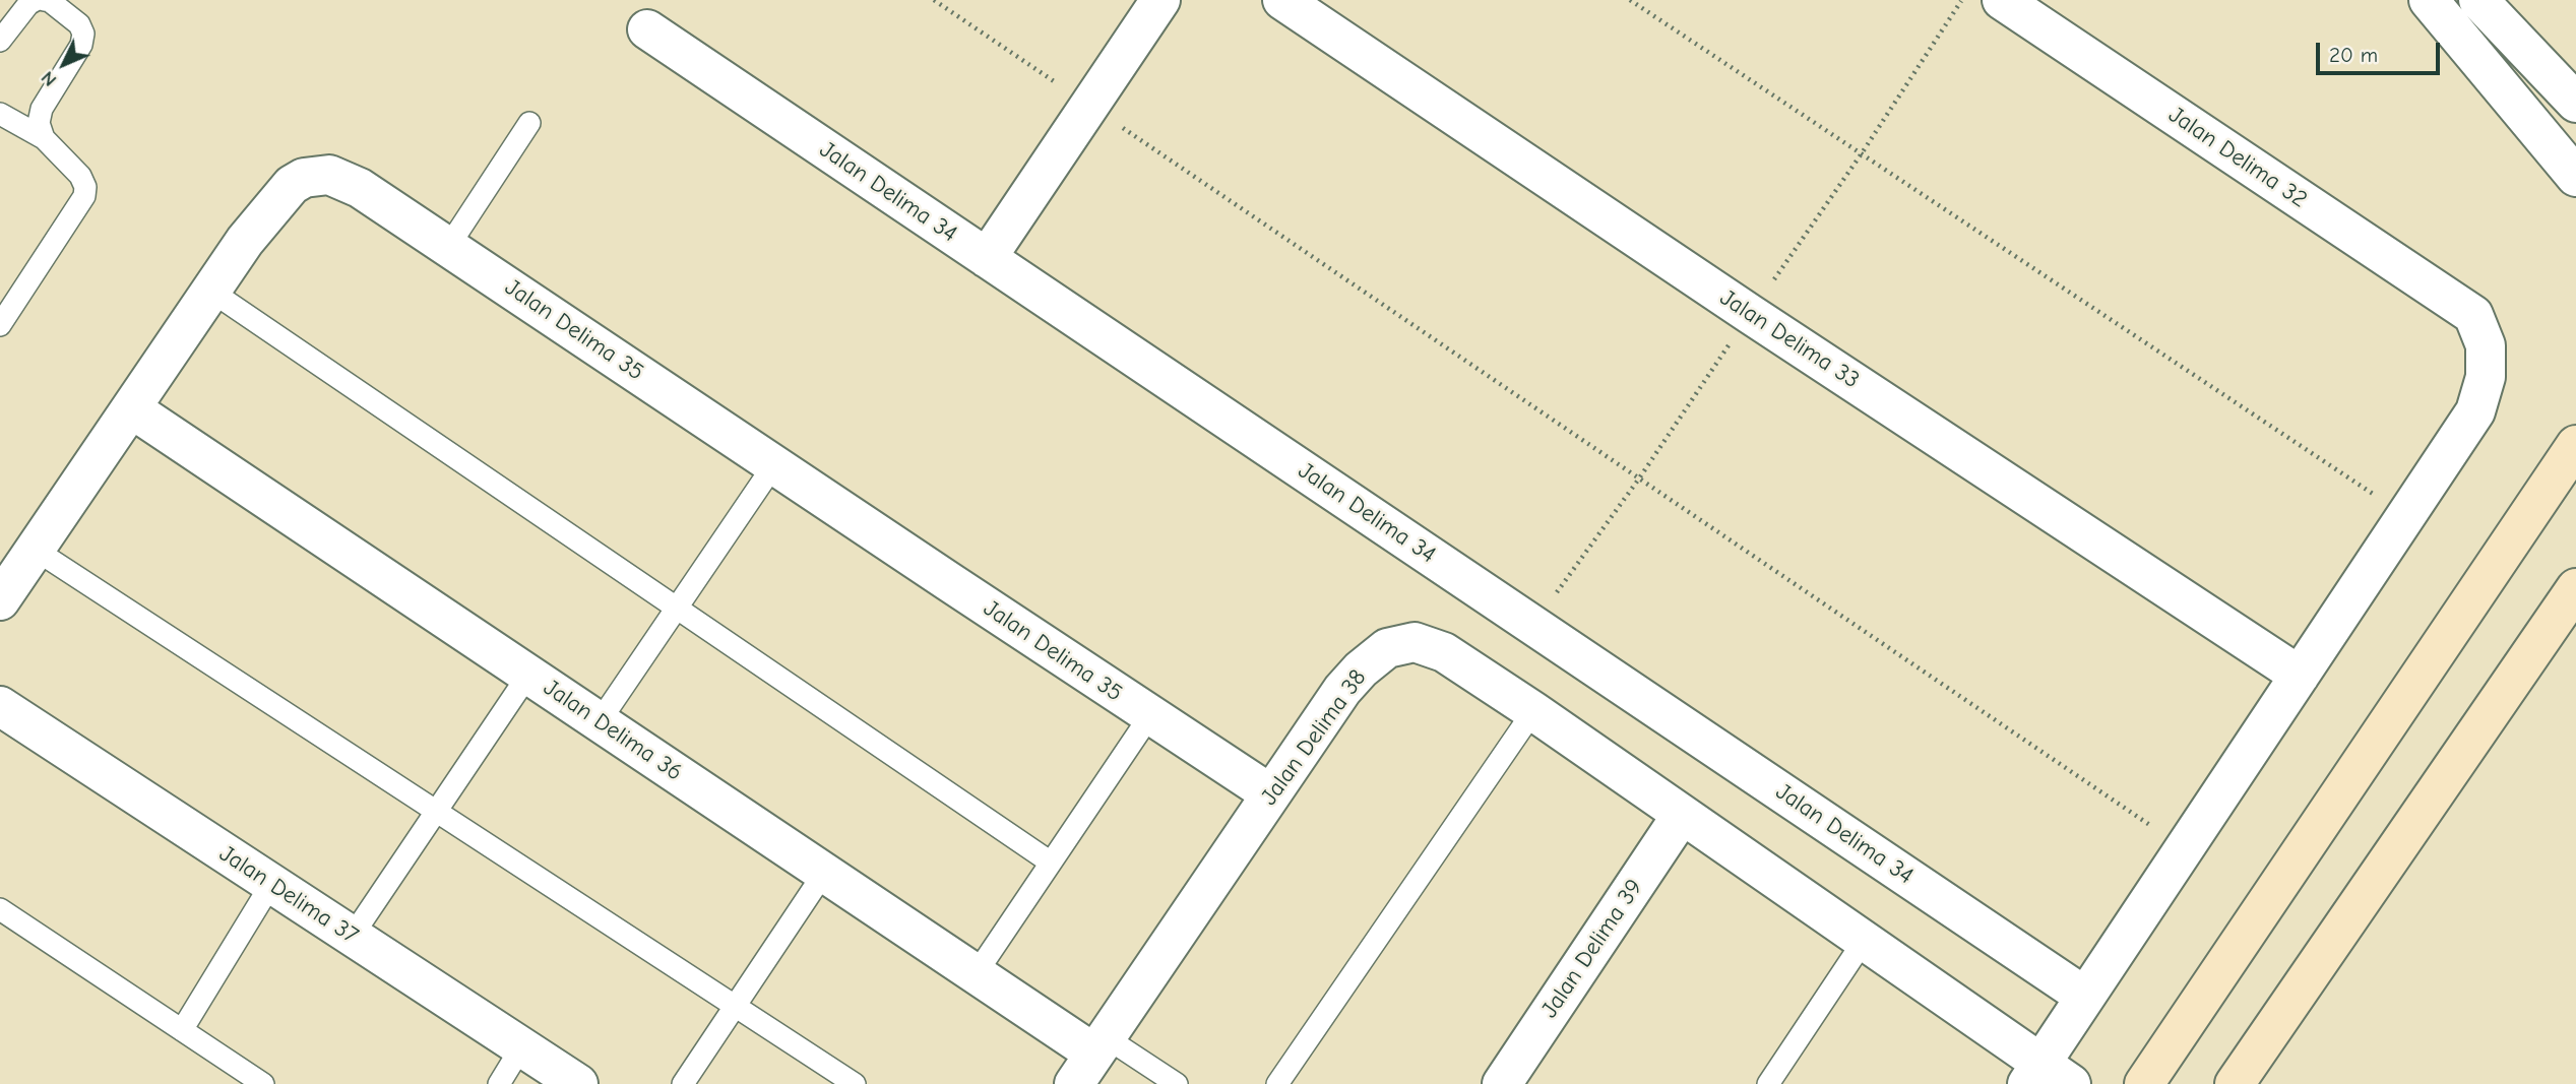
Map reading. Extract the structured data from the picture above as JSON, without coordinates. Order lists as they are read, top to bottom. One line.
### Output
{"streets":{"street":["Jalan Delima 32","Jalan Delima 34","Jalan Delima 35","Jalan Delima 33","Jalan Delima 36","Jalan Delima 38","Jalan Delima 37","Jalan Delima 39"]},"crossings":[["Jalan Delima 35","Jalan Delima 36"],["Jalan Delima 35","Jalan Delima 38"],["Jalan Delima 36","Jalan Delima 38"],["Jalan Delima 38","Jalan Delima 39"]],"scale_bar":"20 m","north":"bottom left"}
